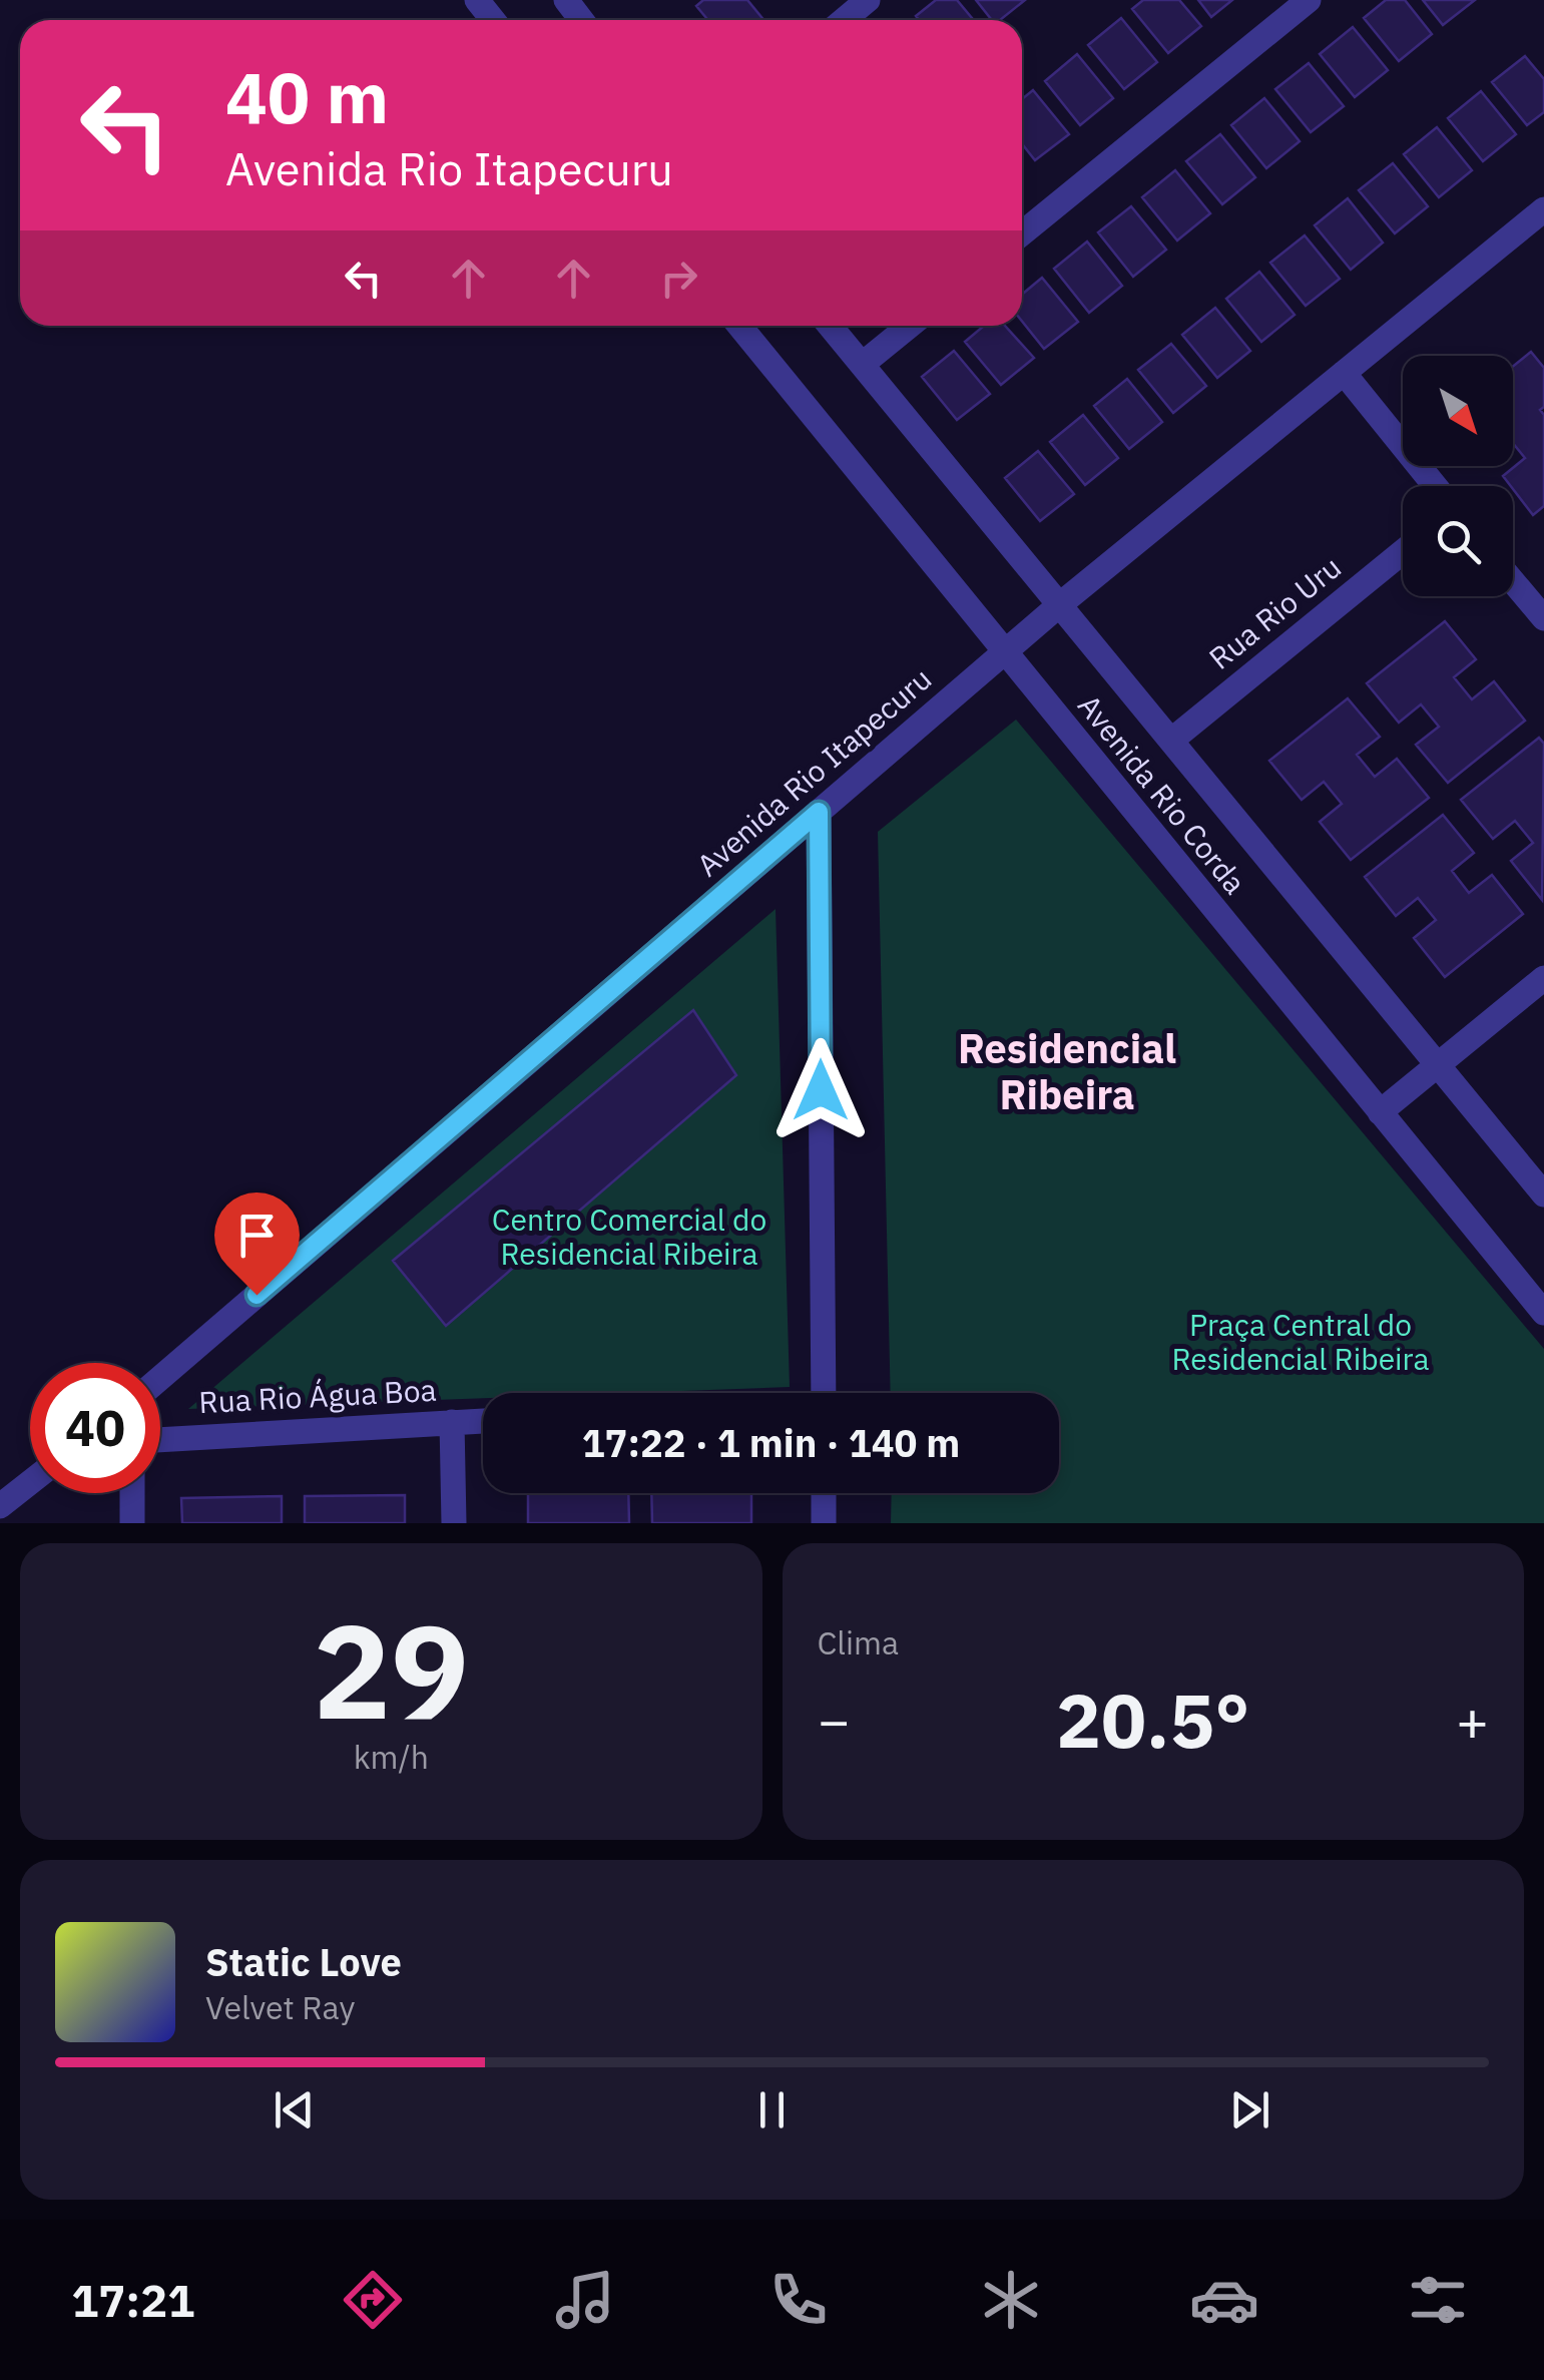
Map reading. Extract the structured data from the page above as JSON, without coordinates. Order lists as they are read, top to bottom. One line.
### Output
{"streets":{"street":["Rua Rio Uru","Avenida Rio Itapecuru","Avenida Rio Corda","Rua Rio Água Boa"]},"crossings":[["Rua Rio Uru","Avenida Rio Corda"],["Avenida Rio Itapecuru","Avenida Rio Corda"]],"districts":["Residencial Ribeira"],"parks":["Centro Comercial do Residencial Ribeira","Praça Central do Residencial Ribeira"],"north":"bottom right","page":{"turn":["40 m","Avenida Rio Itapecuru"],"limit":"40","trip":"17:22 · 1 min · 140 m","tile":[["29","km/h"],"Clima"],"heat":["−","20.5°","+"],"song":["Static Love","Velvet Ray"],"tabs":"17:21"}}
